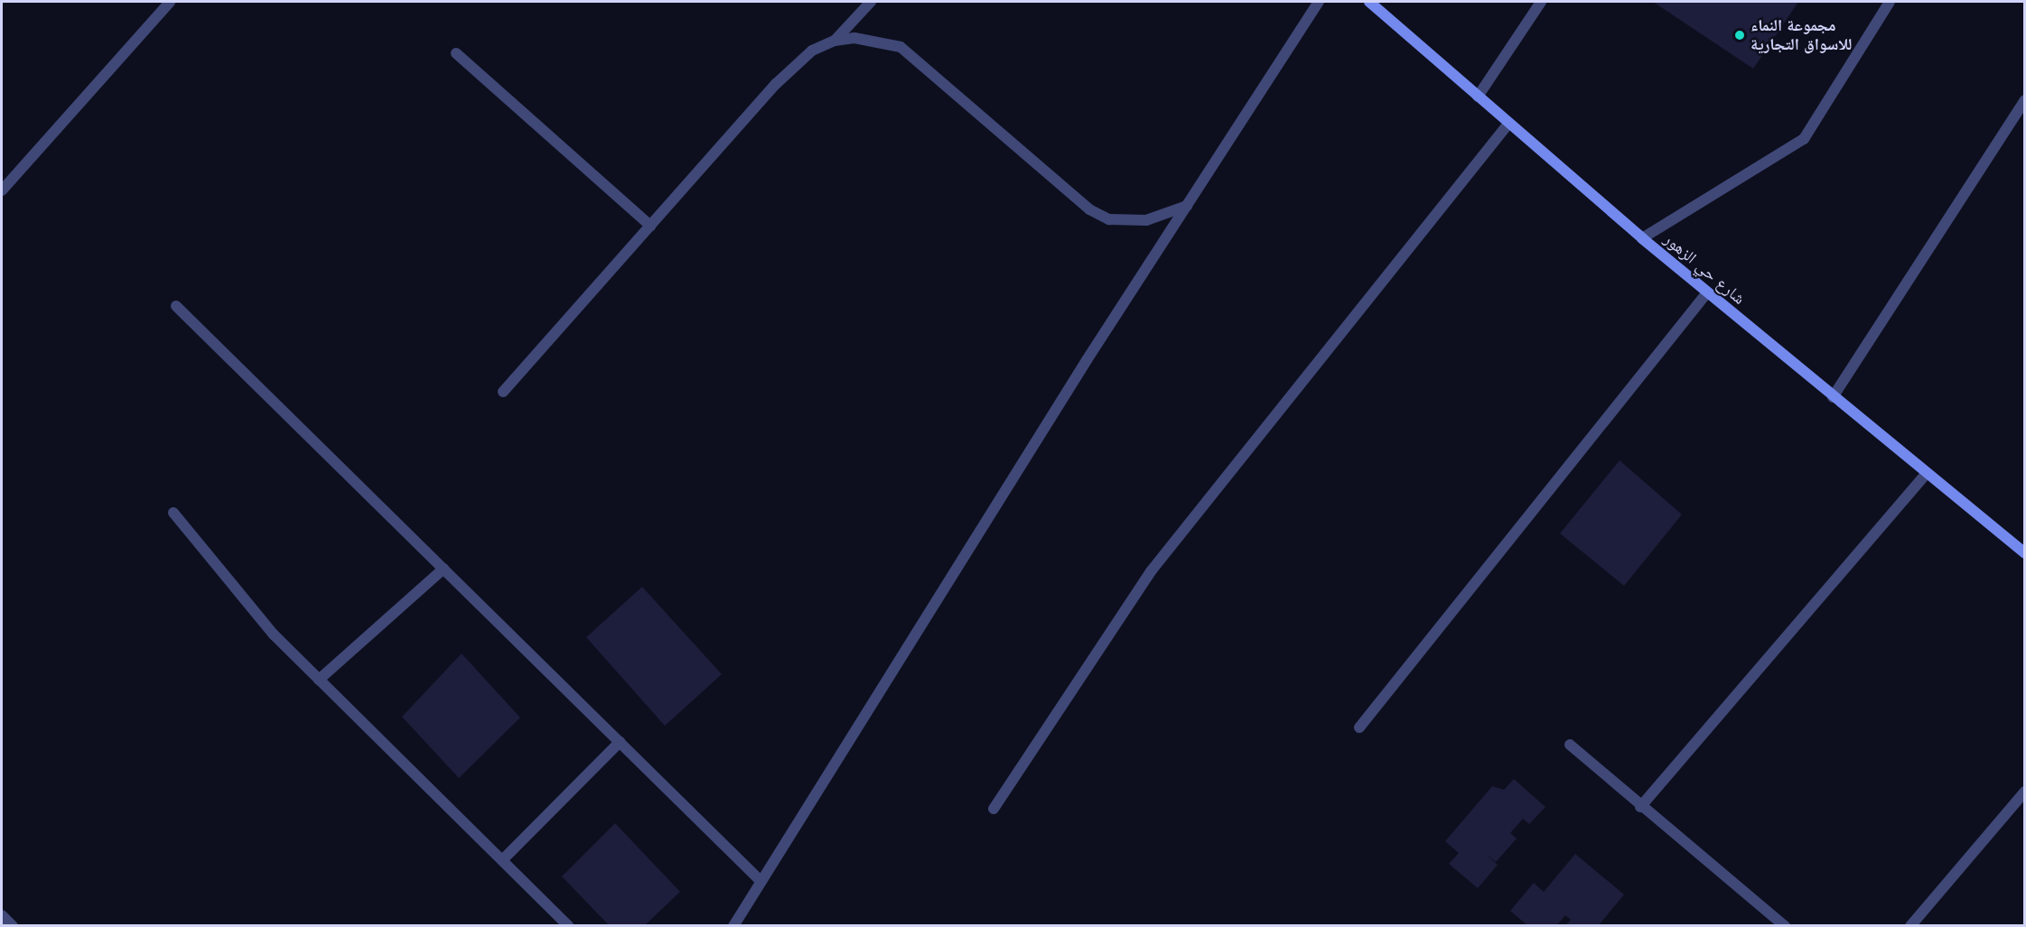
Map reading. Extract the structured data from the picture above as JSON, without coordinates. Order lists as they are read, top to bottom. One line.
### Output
{"streets":{"street":["شارع حي الزهور"]},"places":["مجموعة النماء للاسواق التجارية"]}
